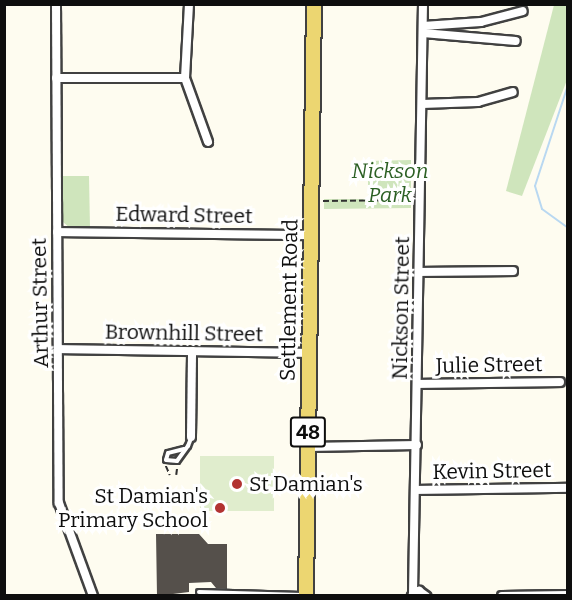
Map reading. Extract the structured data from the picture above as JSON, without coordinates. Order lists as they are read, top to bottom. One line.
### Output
{"streets":{"main road":["Settlement Road","48"],"street":["Edward Street","Arthur Street","Nickson Street","Brownhill Street","Julie Street","Kevin Street"]},"crossings":[["Edward Street","Settlement Road"],["Edward Street","Arthur Street"],["Settlement Road","Brownhill Street"],["Arthur Street","Brownhill Street"],["Nickson Street","Julie Street"],["Nickson Street","Kevin Street"]],"parks":["Nickson Park"],"places":["St Damian's","St Damian's Primary School"]}
